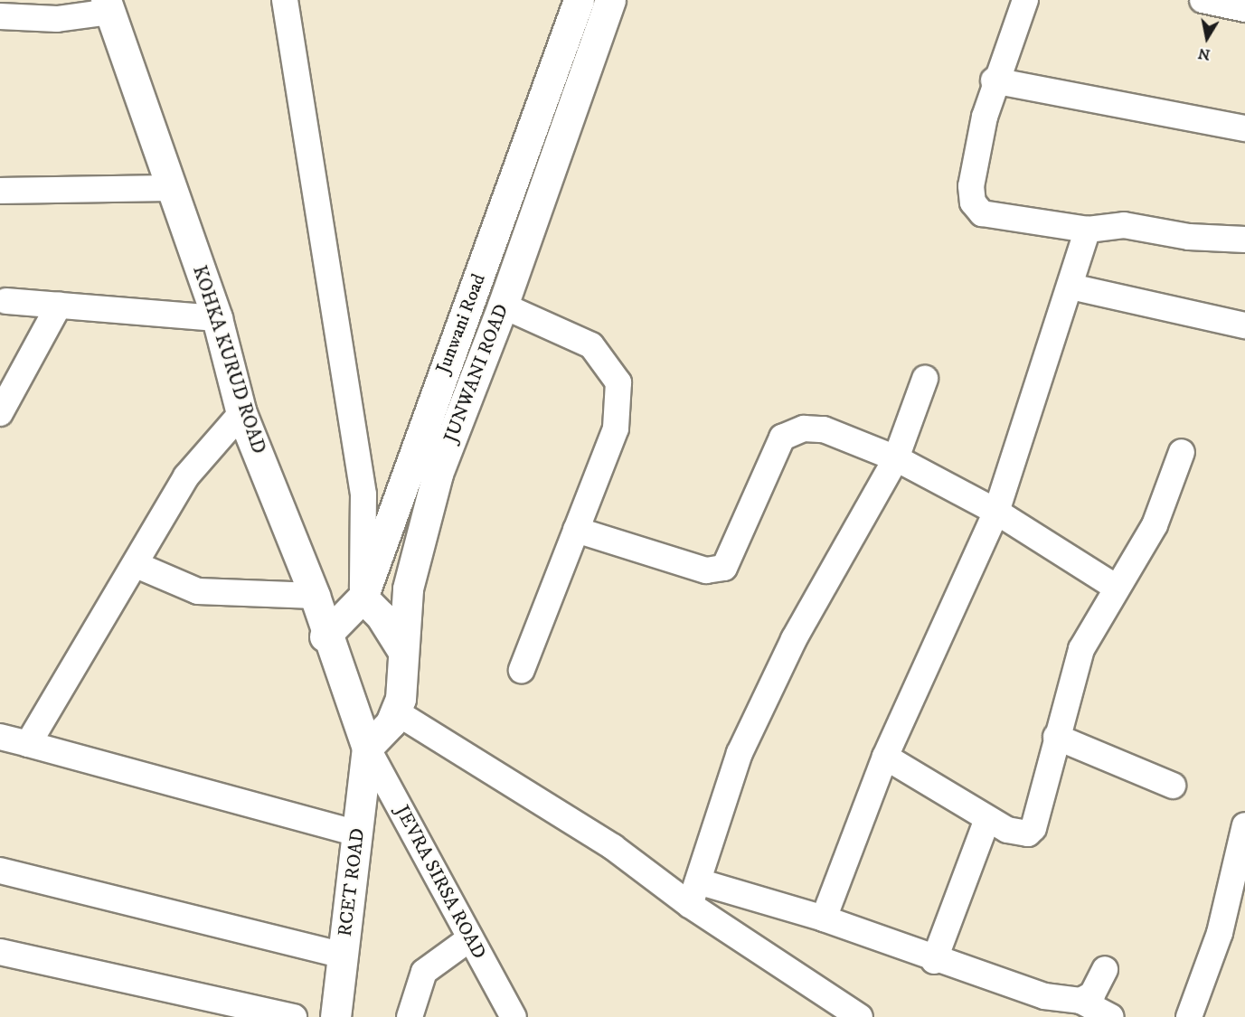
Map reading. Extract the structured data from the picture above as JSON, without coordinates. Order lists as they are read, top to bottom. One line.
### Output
{"streets":{"main road":["Junwani Road","KOHKA KURUD ROAD","JUNWANI ROAD","RCET ROAD"],"street":["JEVRA SIRSA ROAD"]},"crossings":[["Junwani Road","KOHKA KURUD ROAD"],["KOHKA KURUD ROAD","RCET ROAD"],["KOHKA KURUD ROAD","JEVRA SIRSA ROAD"],["RCET ROAD","JEVRA SIRSA ROAD"]],"north":"bottom"}
